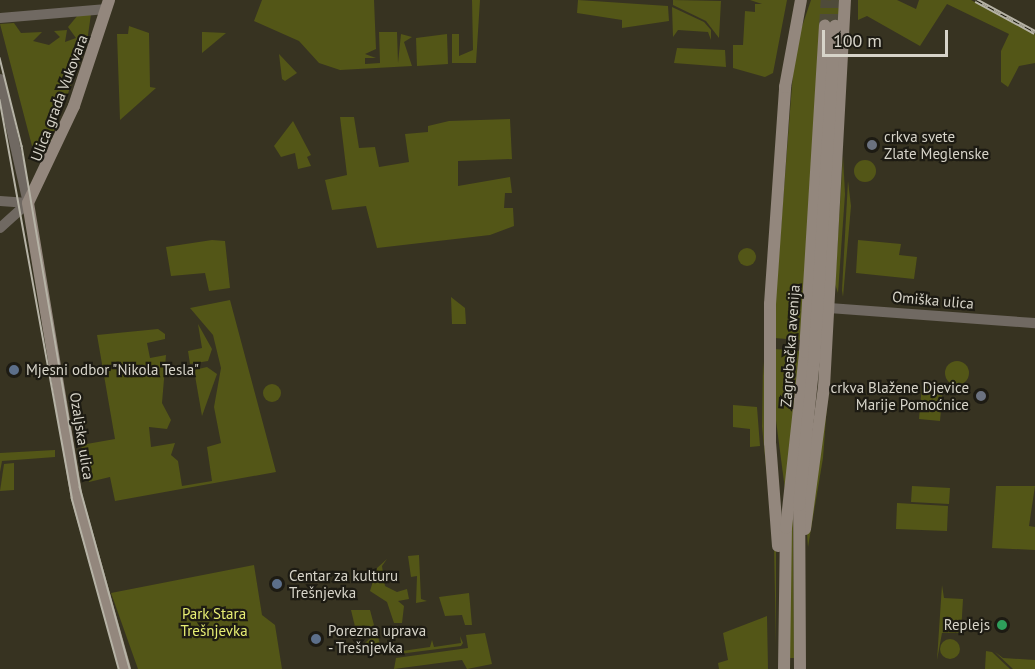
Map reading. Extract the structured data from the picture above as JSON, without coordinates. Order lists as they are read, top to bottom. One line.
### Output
{"streets":{"main road":["Ulica grada Vukovara","Zagrebačka avenija","Ozaljska ulica"],"street":["Omiška ulica"]},"crossings":[["Ulica grada Vukovara","Ozaljska ulica"]],"parks":["Park Stara Trešnjevka"],"places":["crkva svete Zlate Meglenske","Mjesni odbor \"Nikola Tesla\"","crkva Blažene Djevice Marije Pomoćnice","Centar za kulturu Trešnjevka","Replejs","Porezna uprava - Trešnjevka"],"scale_bar":"100 m"}
